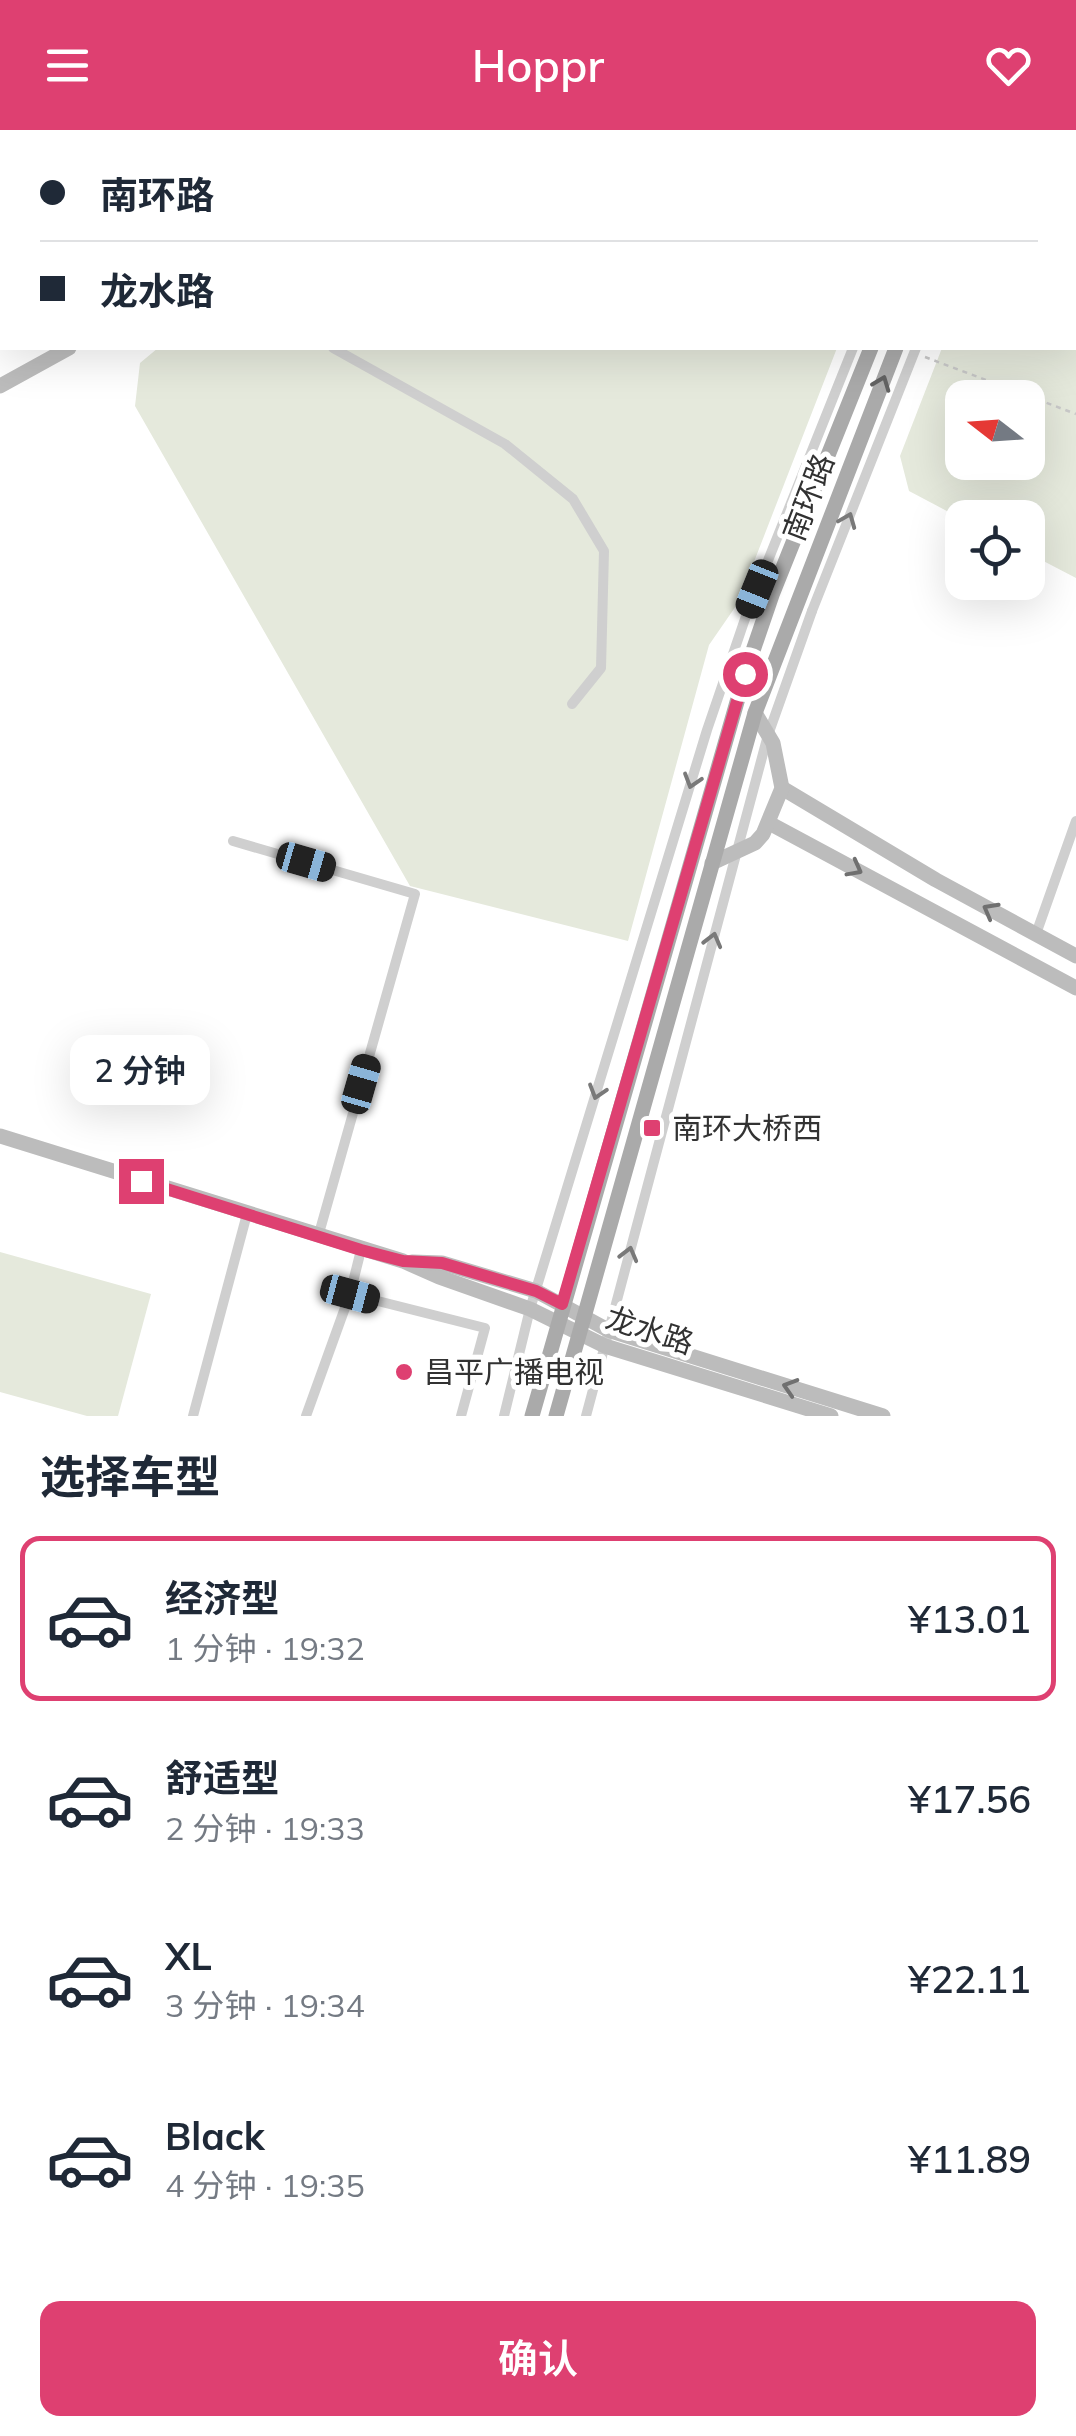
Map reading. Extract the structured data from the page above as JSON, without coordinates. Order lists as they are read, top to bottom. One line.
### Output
{"streets":{"main road":["南环路"],"street":["龙水路"]},"crossings":[["南环路","龙水路"]],"places":{"transit":["南环大桥西"],"other":["昌平广播电视"]},"north":"left","page":{"header":"Hoppr","banner":["南环路","龙水路"],"bubble":"2 分钟","heading":"选择车型","list":[{"name":"经济型","note":"1 分钟 · 19:32","value":"¥13.01"},{"name":"舒适型","note":"2 分钟 · 19:33","value":"¥17.56"},{"name":"XL","note":"3 分钟 · 19:34","value":"¥22.11"},{"name":"Black","note":"4 分钟 · 19:35","value":"¥11.89"}],"buttons":"确认"}}
